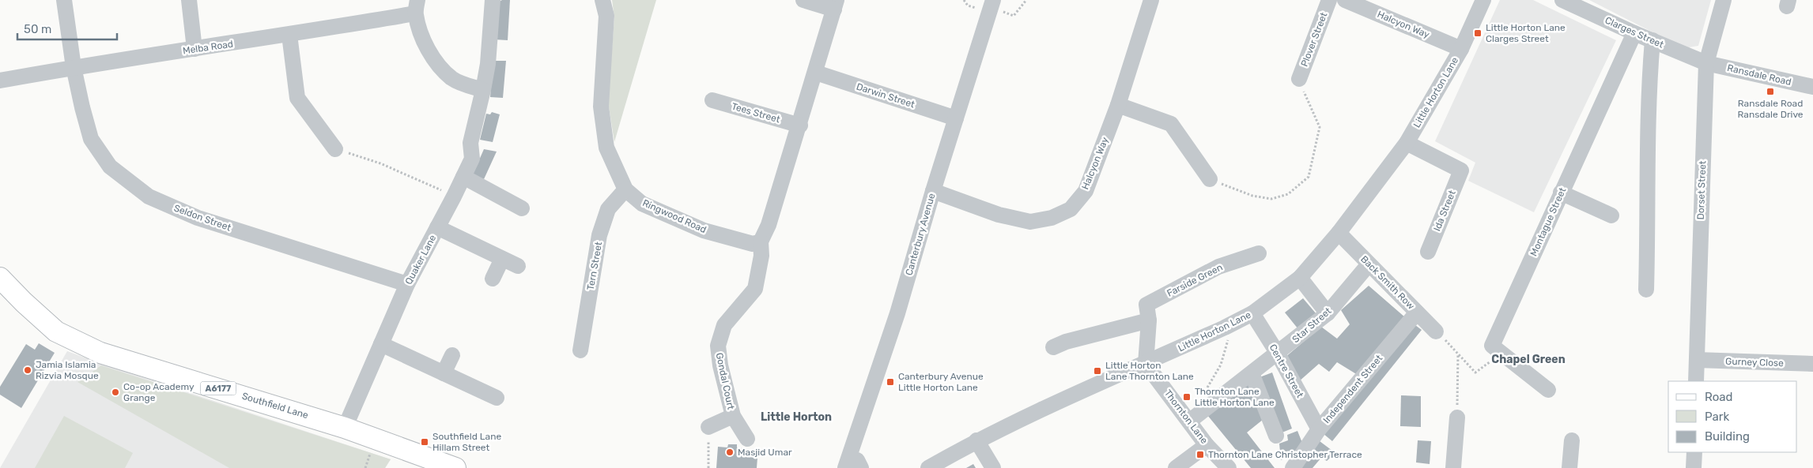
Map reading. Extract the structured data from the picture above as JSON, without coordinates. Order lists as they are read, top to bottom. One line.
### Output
{"streets":{"main road":["A6177","Southfield Lane"],"street":["Halcyon Way","Clarges Street","Plover Street","Melba Road","Ransdale Road","Little Horton Lane","Darwin Street","Tees Street","Dorset Street","Ida Street","Ringwood Road","Seldon Street","Montague Street","Canterbury Avenue","Quaker Lane","Tern Street","Farside Green","Back Smith Row","Star Street","Gurney Close","Centre Street","Gondal Court","Independent Street","Thornton Lane"]},"crossings":[["Halcyon Way","Little Horton Lane"],["Halcyon Way","Canterbury Avenue"],["Clarges Street","Ransdale Road"],["Clarges Street","Dorset Street"],["Clarges Street","Montague Street"],["Melba Road","Seldon Street"],["Ransdale Road","Dorset Street"],["Little Horton Lane","Ida Street"],["Little Horton Lane","Farside Green"],["Little Horton Lane","Back Smith Row"],["Little Horton Lane","Centre Street"],["Little Horton Lane","Thornton Lane"],["Darwin Street","Canterbury Avenue"],["Dorset Street","Gurney Close"],["Ringwood Road","Tern Street"],["Ringwood Road","Gondal Court"],["Seldon Street","Quaker Lane"],["Quaker Lane","Southfield Lane"],["Farside Green","Thornton Lane"],["Back Smith Row","Star Street"],["Back Smith Row","Independent Street"],["Star Street","Centre Street"],["Star Street","Thornton Lane"],["Centre Street","Independent Street"]],"districts":["Chapel Green","Little Horton"],"places":{"transit":["Little Horton Lane Clarges Street","Ransdale Road Ransdale Drive","Little Horton Lane Thornton Lane","Canterbury Avenue Little Horton Lane","Thornton Lane Little Horton Lane","Southfield Lane Hillam Street","Thornton Lane Christopher Terrace"],"other":["Jamia Islamia Rizvia Mosque","Co-op Academy Grange","Masjid Umar"]},"legend":["Road","Park","Building"],"scale_bar":"50 m"}
